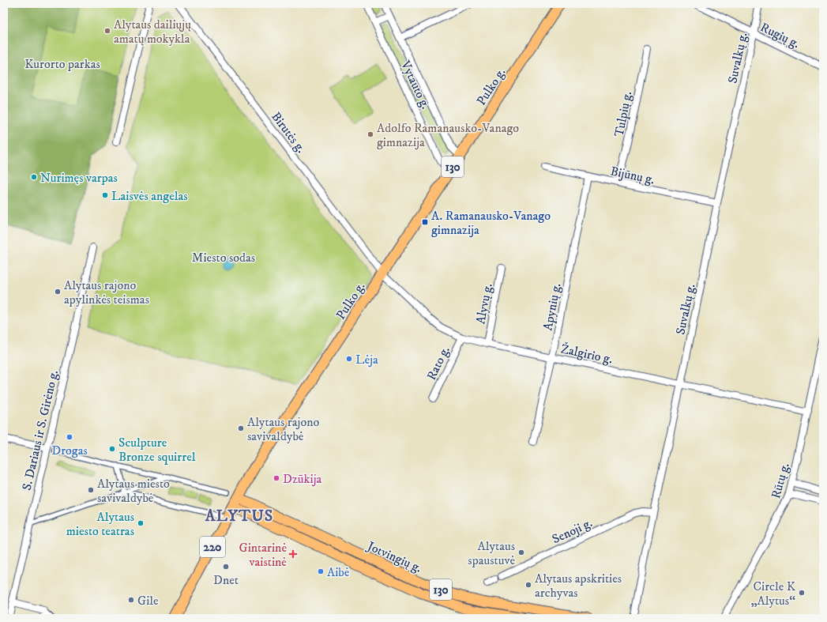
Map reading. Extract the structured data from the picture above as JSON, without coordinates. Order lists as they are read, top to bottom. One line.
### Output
{"streets":{"main road":["Pulko g.","130","220","Jotvingių g."],"street":["Rugių g.","Suvalkų g.","Vytauto g.","Tulpių g.","Birutės g.","Bijūnų g.","Alyvų g.","Apynių g.","Žalgirio g.","Rato g.","S. Dariaus ir S. Girėno g.","Rūtų g.","Senoji g."]},"crossings":[["Rugių g.","Suvalkų g."],["Suvalkų g.","Bijūnų g."],["Suvalkų g.","Žalgirio g."],["Suvalkų g.","Senoji g."],["Vytauto g.","Pulko g."],["Pulko g.","Birutės g."],["Pulko g.","Žalgirio g."],["Pulko g.","Jotvingių g."],["Tulpių g.","Bijūnų g."],["Birutės g.","Žalgirio g."],["Bijūnų g.","Apynių g."],["Alyvų g.","Žalgirio g."],["Apynių g.","Žalgirio g."],["Žalgirio g.","Rato g."],["Žalgirio g.","Rūtų g."]],"districts":["ALYTUS"],"parks":["Kurorto parkas","Miesto sodas"],"places":{"other":["Alytaus dailiųjų amatų mokykla","Adolfo Ramanausko-Vanago gimnazija","Nurimęs varpas","Laisvės angelas","Alytaus rajono apylinkės teismas","Lėja","Alytaus rajono savivaldybė","Drogas","Sculpture Bronze squirrel","Dzūkija","Alytaus miesto savivaldybė","Alytaus miesto teatras","Alytaus spaustuvė","Dnet","Aibė","Alytaus apskrities archyvas","Circle K „Alytus“","Gile"],"transit":["A. Ramanausko-Vanago gimnazija"],"health":["Gintarinė vaistinė"]}}
